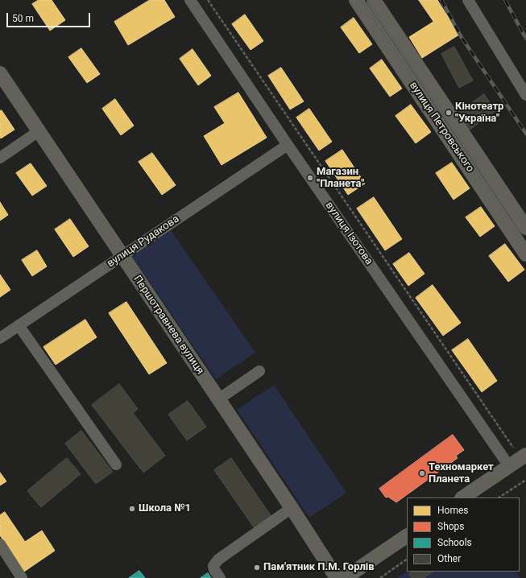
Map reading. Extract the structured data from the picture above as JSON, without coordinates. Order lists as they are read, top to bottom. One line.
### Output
{"streets":{"main road":["вулиця Петровського","Першотравнева вулиця"],"street":["вулиця Ізотова","вулиця Рудакова"]},"crossings":[["вулиця Ізотова","вулиця Рудакова"],["вулиця Рудакова","Першотравнева вулиця"]],"places":["Кінотеатр \"Україна\"","Магазин \"Планета\"","Техномаркет Планета","Школа №1","Пам'ятник П.М. Горлів"],"legend":["Homes","Shops","Schools","Other"],"scale_bar":"50 m"}
